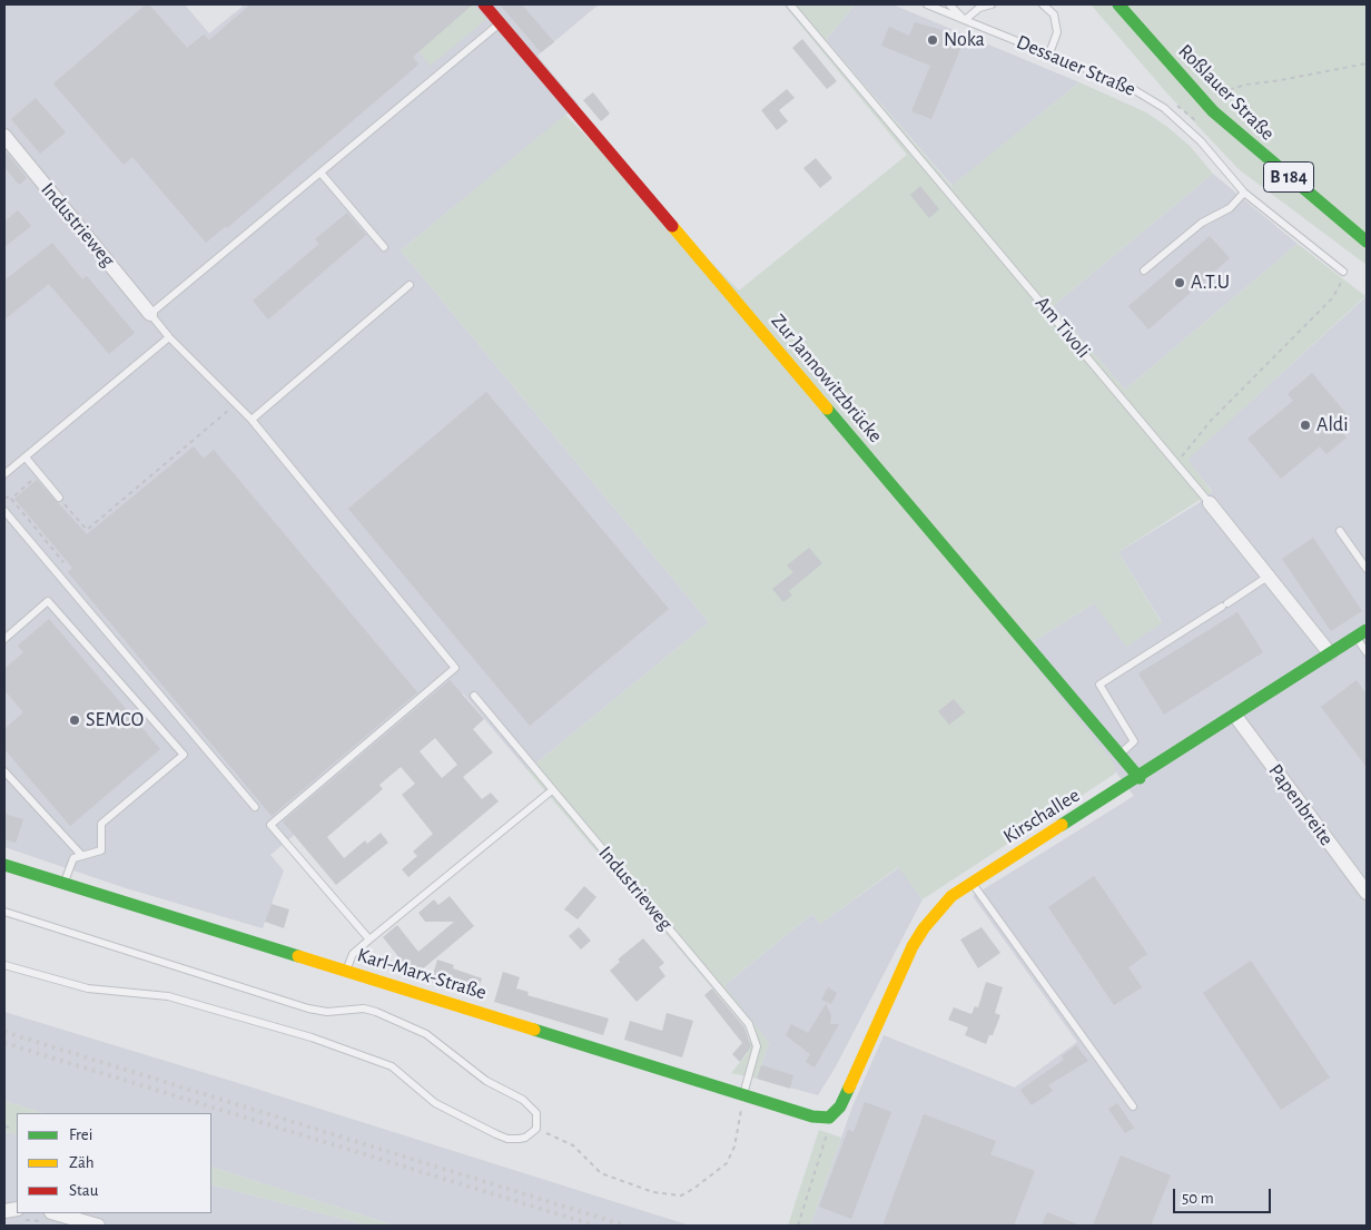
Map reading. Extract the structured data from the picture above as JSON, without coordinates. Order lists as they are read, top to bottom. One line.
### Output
{"streets":{"street":["Roßlauer Straße","B 184","Industrieweg","Am Tivoli","Zur Jannowitzbrücke","Papenbreite","Kirschallee","Karl-Marx-Straße"],"lane":["Dessauer Straße"]},"crossings":[["Industrieweg","Karl-Marx-Straße"],["Am Tivoli","Kirschallee"],["Zur Jannowitzbrücke","Kirschallee"],["Papenbreite","Kirschallee"],["Kirschallee","Karl-Marx-Straße"]],"places":["Noka","A.T.U","Aldi","SEMCO"],"legend":["Frei","Zäh","Stau"],"scale_bar":"50 m"}
